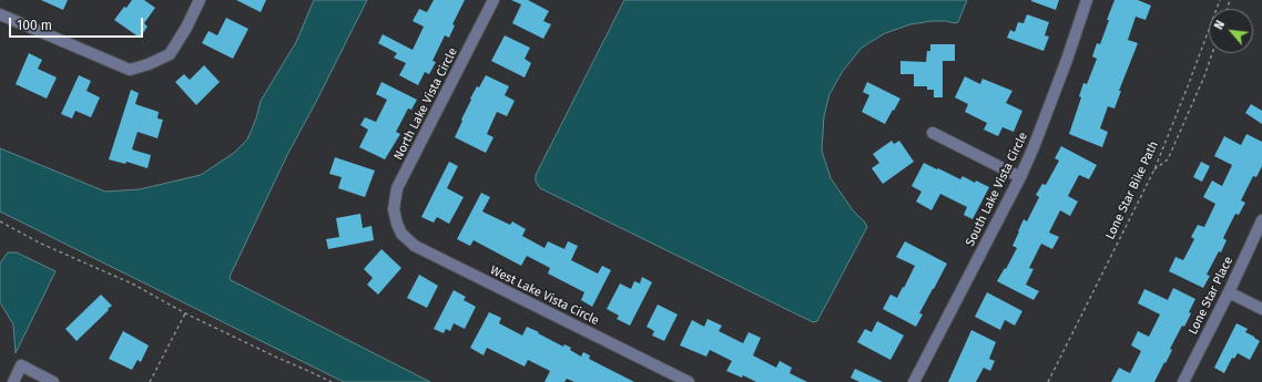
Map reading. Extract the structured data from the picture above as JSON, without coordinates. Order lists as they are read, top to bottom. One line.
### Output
{"streets":{"street":["North Lake Vista Circle","South Lake Vista Circle","West Lake Vista Circle","Lone Star Place"],"path":["Lone Star Bike Path"]},"crossings":[["North Lake Vista Circle","West Lake Vista Circle"]],"scale_bar":"100 m","north":"top left"}
